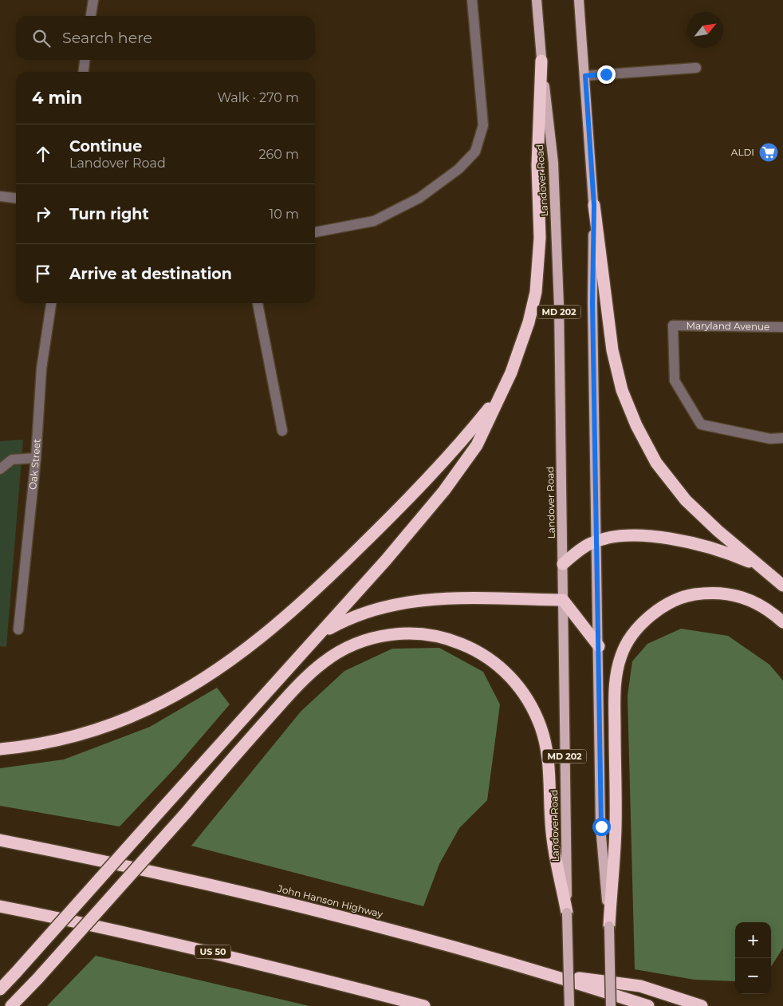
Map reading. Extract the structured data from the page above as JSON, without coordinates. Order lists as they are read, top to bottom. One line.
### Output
{"streets":{"highway":["John Hanson Highway","US 50"],"main road":["Landover Road","MD 202"],"street":["Maryland Avenue","Oak Street"]},"places":{"supermarket":["ALDI"]},"north":"top right","page":{"search":"Search here","heading":["4 min","Walk · 270 m"],"list":[["Continue","Landover Road","260 m"],["Turn right","10 m"],"Arrive at destination"],"map_buttons":["+","−"]}}
